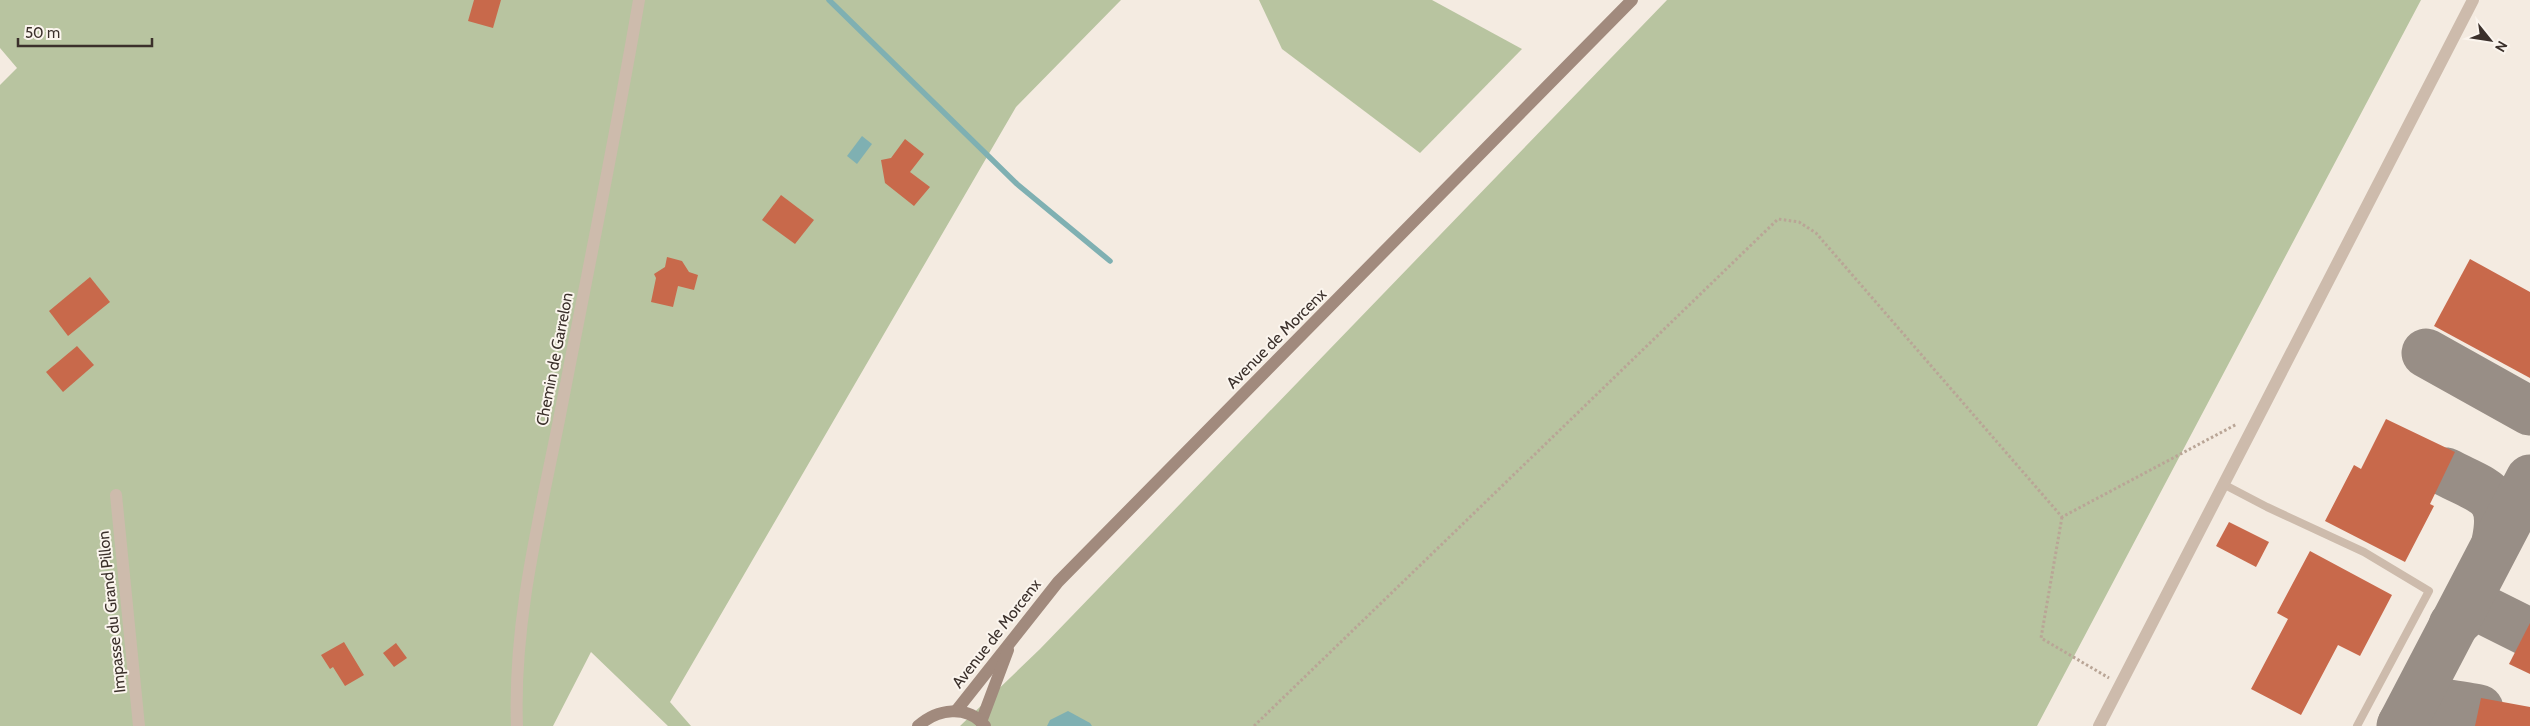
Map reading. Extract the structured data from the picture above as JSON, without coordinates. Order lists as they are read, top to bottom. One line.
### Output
{"streets":{"main road":["Avenue de Morcenx"],"street":["Chemin de Garrelon","Impasse du Grand Pillon"]},"scale_bar":"50 m","north":"bottom right"}
